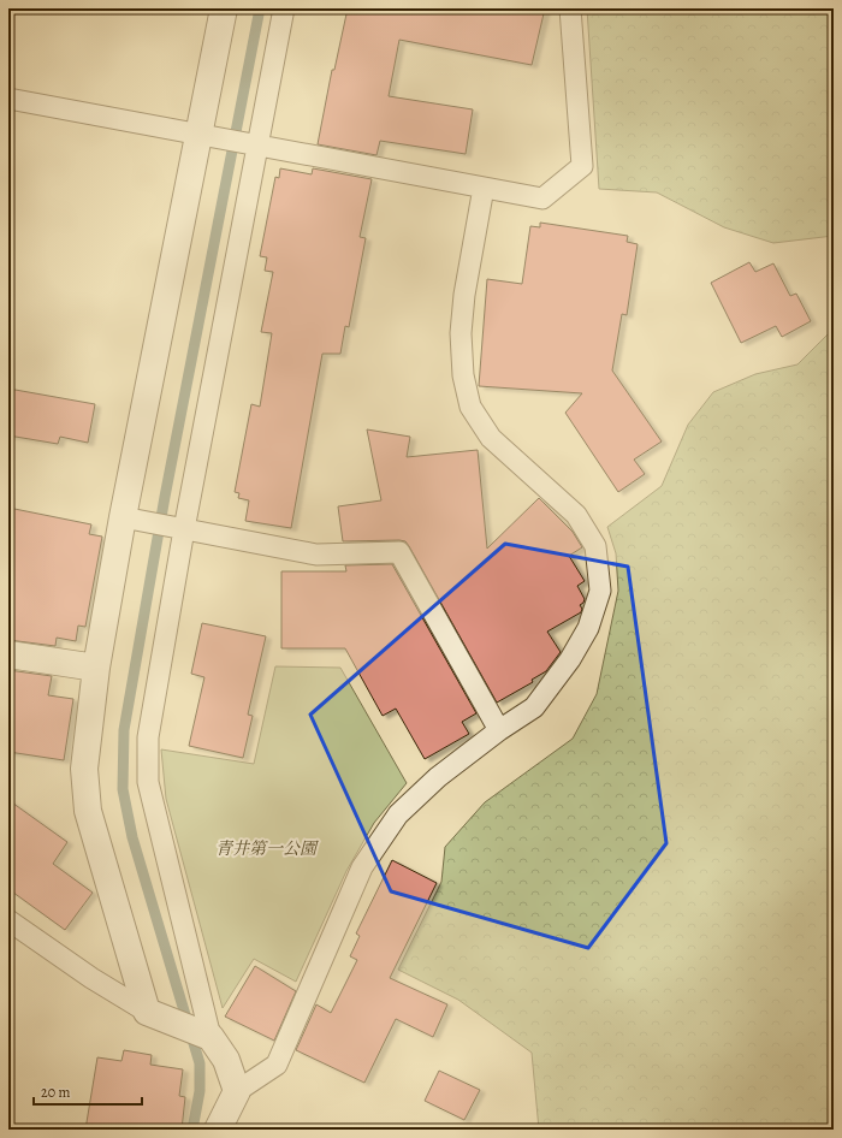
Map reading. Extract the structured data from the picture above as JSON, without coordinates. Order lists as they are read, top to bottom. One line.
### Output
{"parks":["青井第一公園"],"scale_bar":"20 m"}
